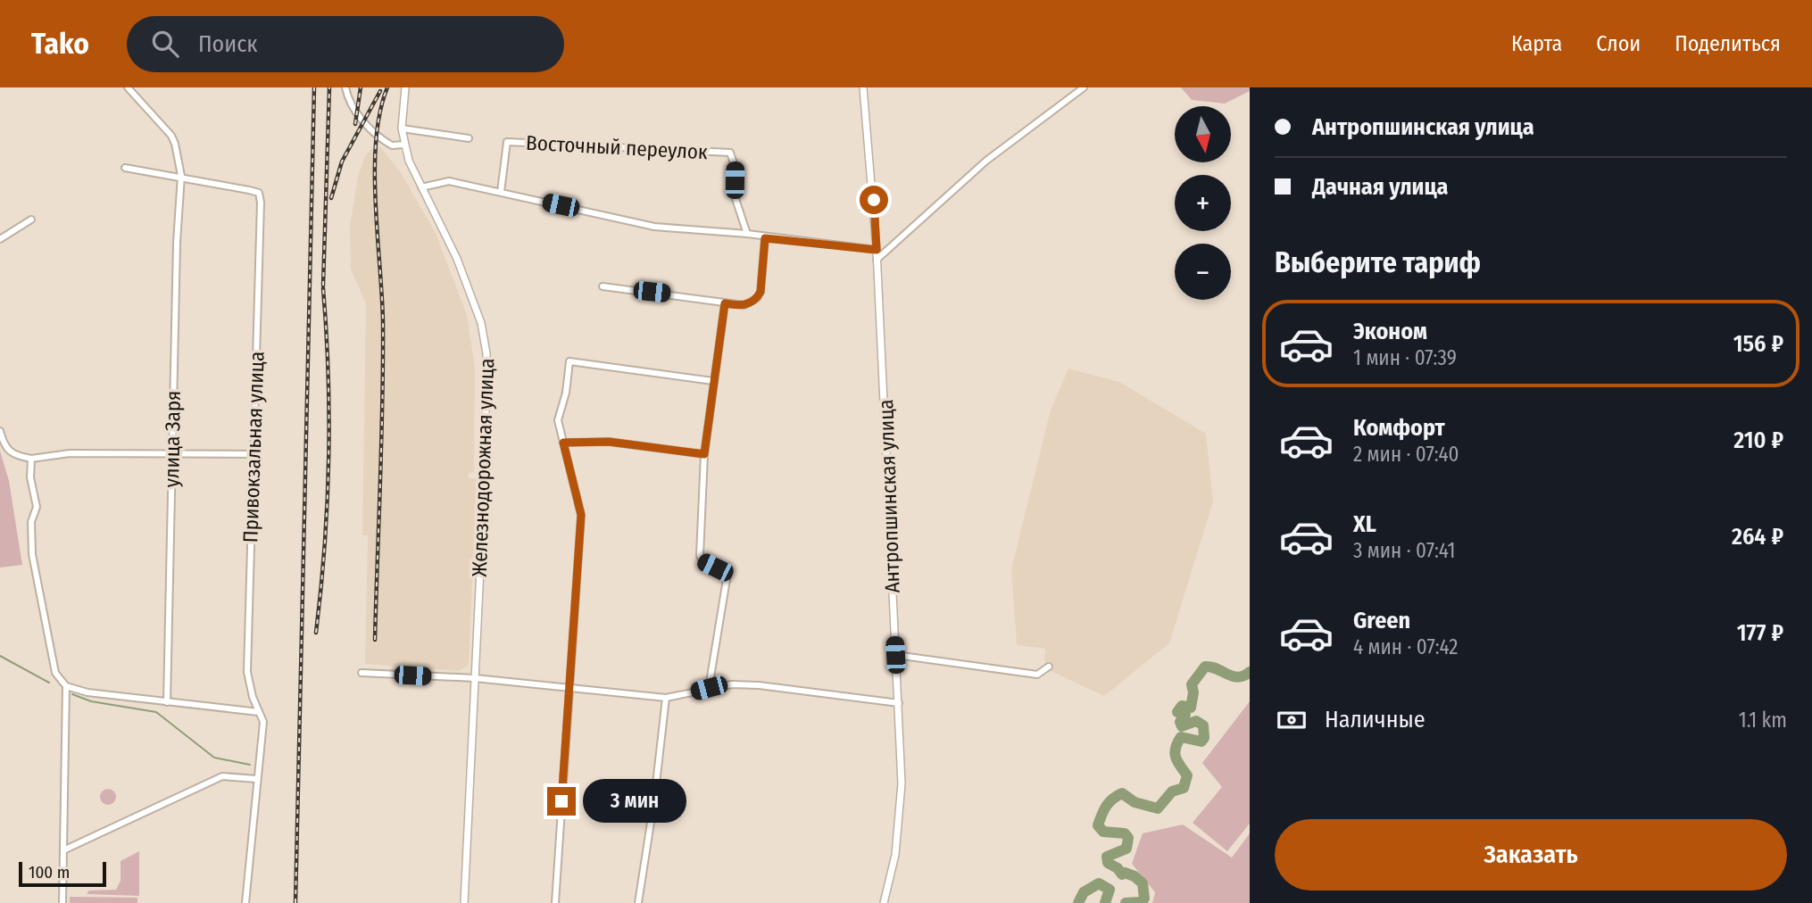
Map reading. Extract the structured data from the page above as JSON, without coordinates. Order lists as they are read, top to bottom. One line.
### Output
{"streets":{"street":["Восточный переулок","улица Заря","Привокзальная улица","Железнодорожная улица","Антропшинская улица"]},"crossings":[["улица Заря","Привокзальная улица"]],"scale_bar":"100 m","north":"bottom","page":{"header":"Tako","search":"Поиск","nav":["Карта","Слои","Поделиться"],"banner":["Антропшинская улица","Дачная улица"],"map_buttons":["+","−"],"heading":"Выберите тариф","list":[{"name":"Эконом","note":"1 мин · 07:39","value":"156 ₽"},{"name":"Комфорт","note":"2 мин · 07:40","value":"210 ₽"},{"name":"XL","note":"3 мин · 07:41","value":"264 ₽"},{"name":"Green","note":"4 мин · 07:42","value":"177 ₽"}],"pay":["Наличные","1.1 km"],"bubble":"3 мин","buttons":"Заказать","scale":"100 m"}}
